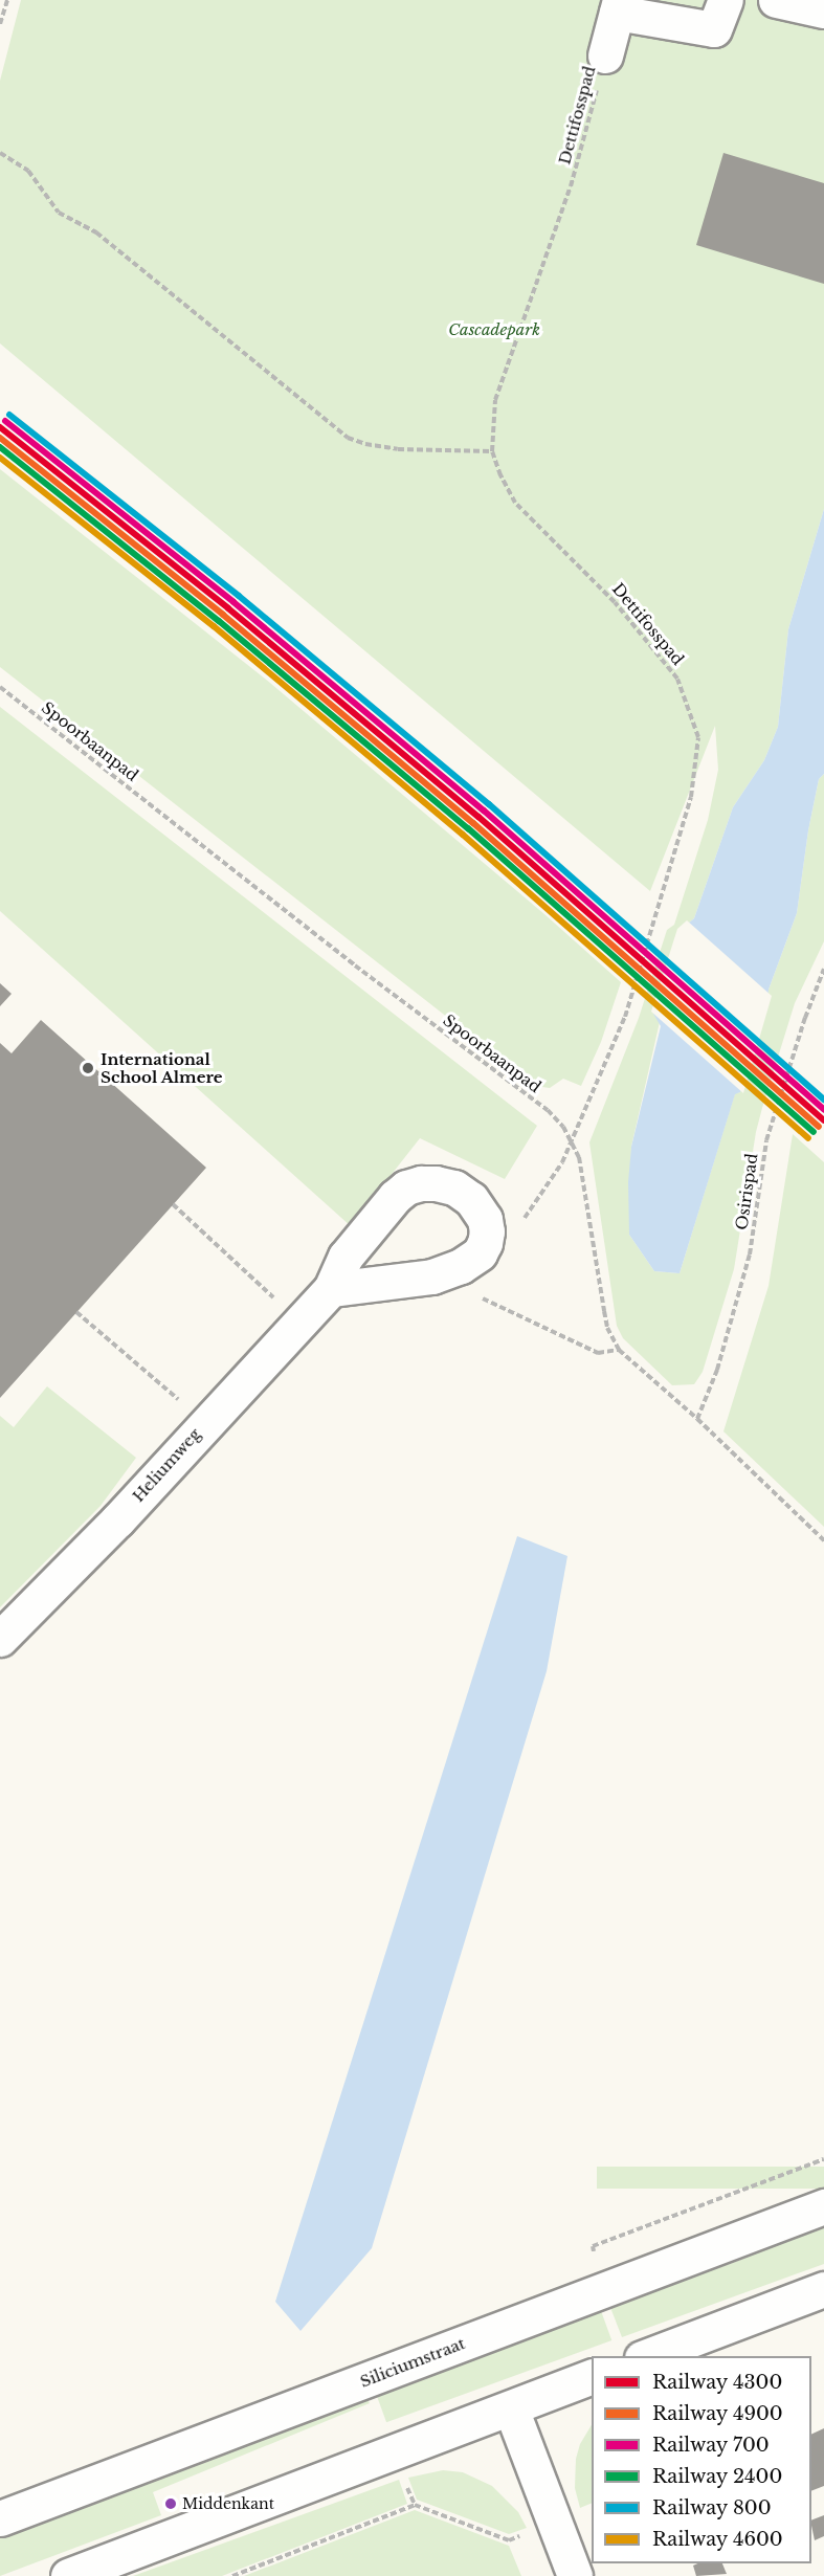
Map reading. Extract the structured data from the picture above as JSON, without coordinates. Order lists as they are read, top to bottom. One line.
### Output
{"streets":{"street":["Heliumweg","Siliciumstraat"],"path":["Dettifosspad","Spoorbaanpad","Osirispad"]},"crossings":[["Dettifosspad","Spoorbaanpad"],["Dettifosspad","Heliumweg"],["Spoorbaanpad","Osirispad"]],"parks":["Cascadepark"],"places":["International School Almere","Middenkant"],"lines":["rail line 800","rail line 700","rail line 4300","rail line 4900","rail line 2400","rail line 4600"],"legend":["Railway 4300","Railway 4900","Railway 700","Railway 2400","Railway 800","Railway 4600"]}
